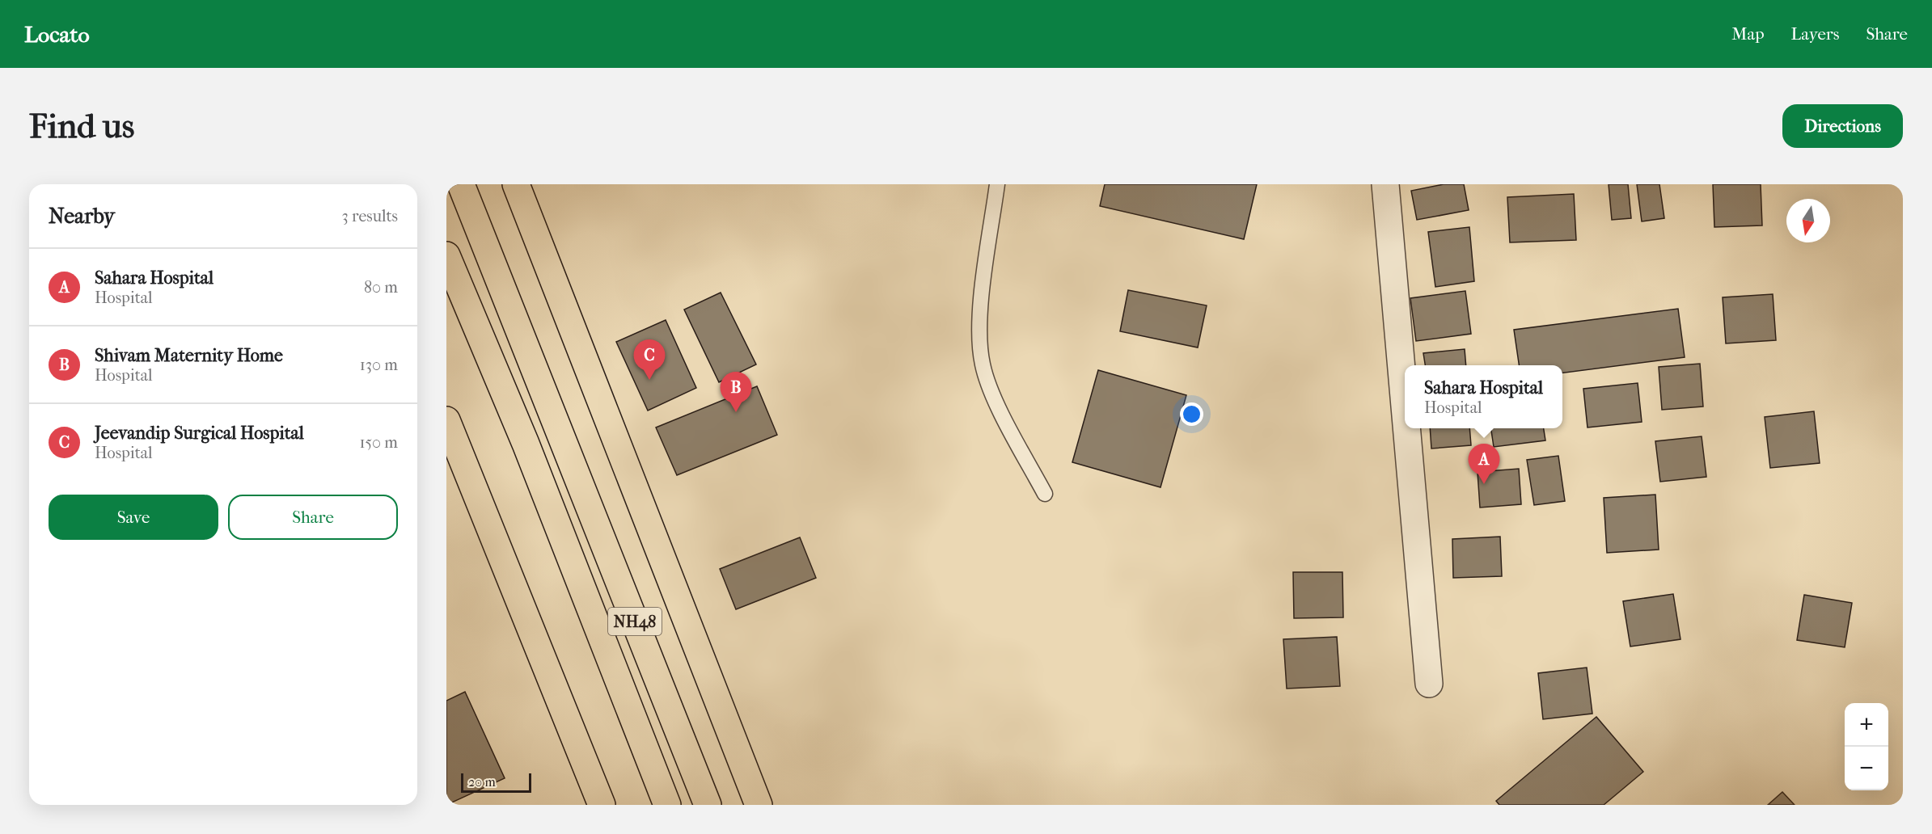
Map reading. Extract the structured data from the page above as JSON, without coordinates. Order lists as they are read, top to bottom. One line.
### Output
{"streets":{"highway":["NH48"]},"scale_bar":"20 m","north":"bottom","page":{"header":"Locato","nav":["Map","Layers","Share"],"buttons":["Directions",["Save","Share"]],"title":"Find us","heading":["Nearby","3 results"],"list":[{"mark":"A","name":"Sahara Hospital","note":"Hospital","value":"80 m"},{"mark":"B","name":"Shivam Maternity Home","note":"Hospital","value":"130 m"},{"mark":"C","name":"Jeevandip Surgical Hospital","note":"Hospital","value":"150 m"}],"pins":["C","B","A"],"popup":["Sahara Hospital","Hospital"],"map_buttons":["+","−"],"scale":"20 m"}}
